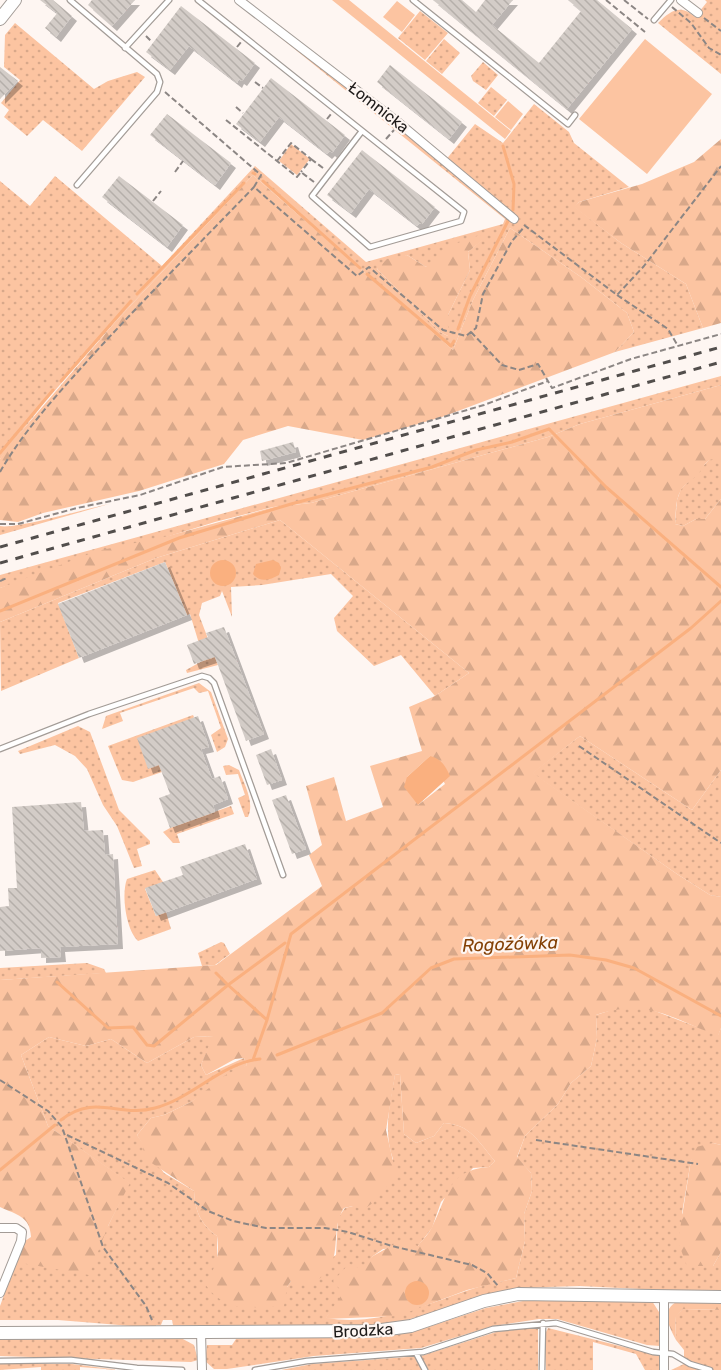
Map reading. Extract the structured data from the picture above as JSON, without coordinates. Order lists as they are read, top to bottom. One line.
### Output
{"streets":{"street":["Łomnicka","Brodzka"]},"water":["Rogożówka"]}
